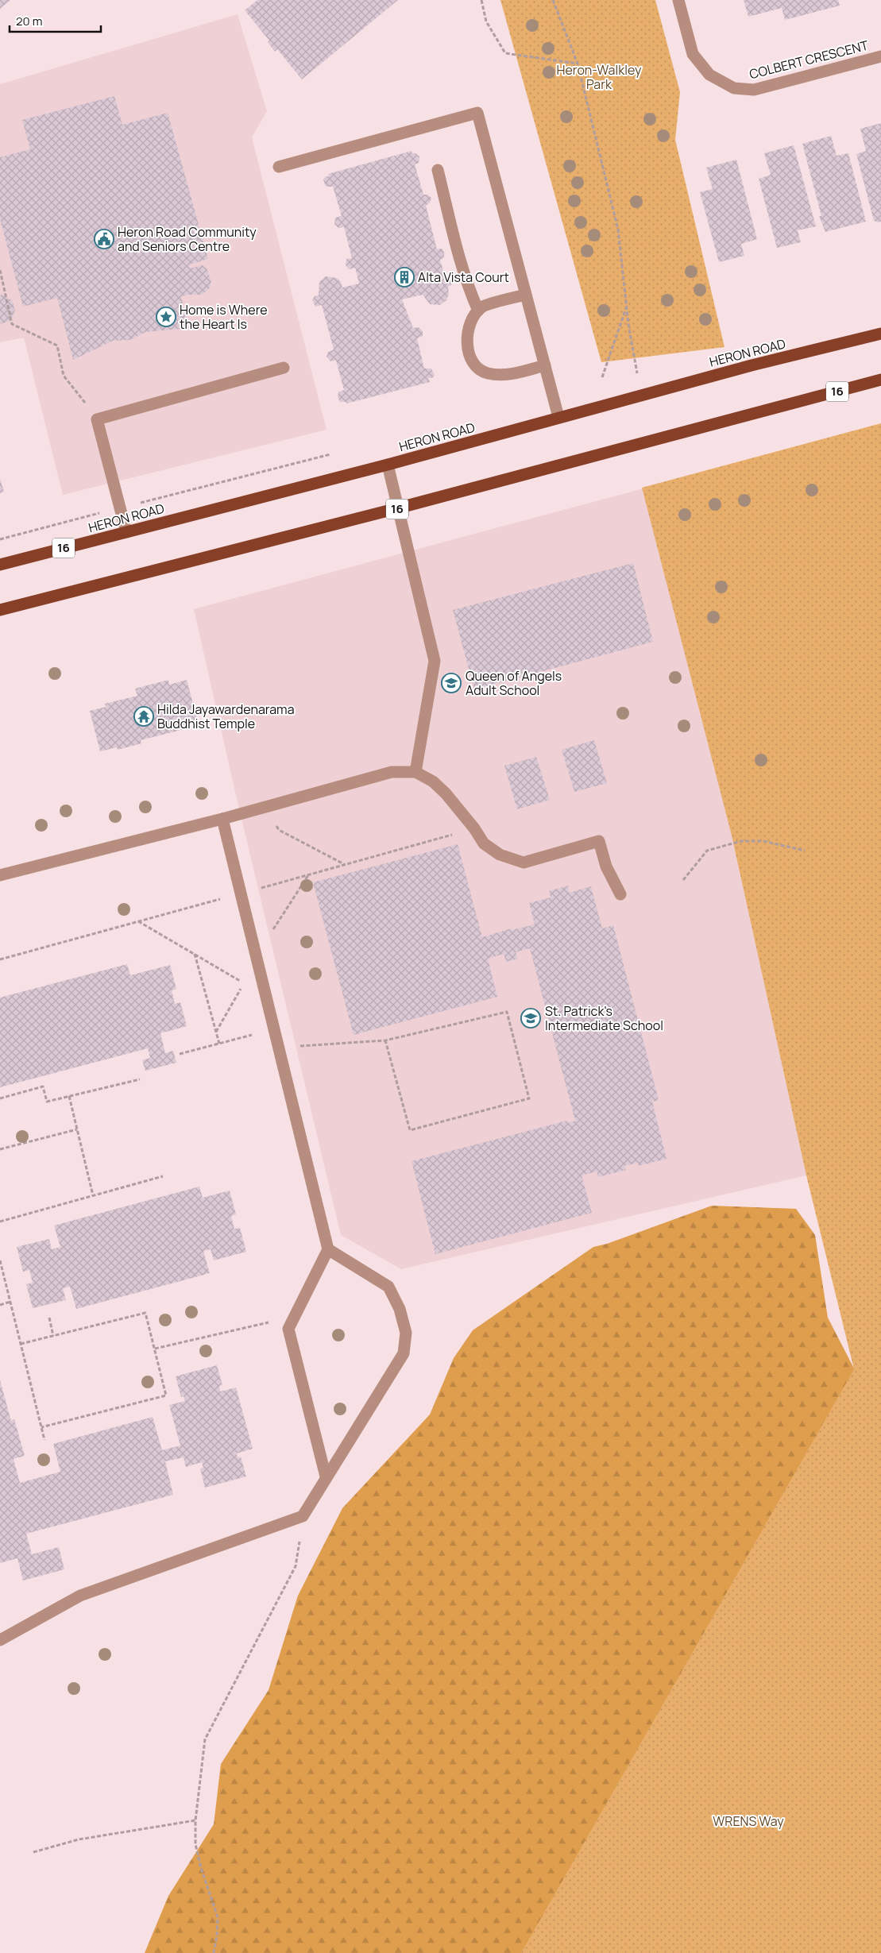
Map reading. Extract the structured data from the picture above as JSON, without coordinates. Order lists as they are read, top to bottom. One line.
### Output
{"streets":{"main road":["HERON ROAD","16"],"street":["COLBERT CRESCENT"]},"parks":["Heron-Walkley Park","WRENS Way"],"places":{"public building":["Heron Road Community and Seniors Centre"],"building":["Alta Vista Court"],"place":["Home is Where the Heart Is"],"school or university":["Queen of Angels Adult School","St. Patrick's Intermediate School"],"temple":["Hilda Jayawardenarama Buddhist Temple"]},"scale_bar":"20 m"}
